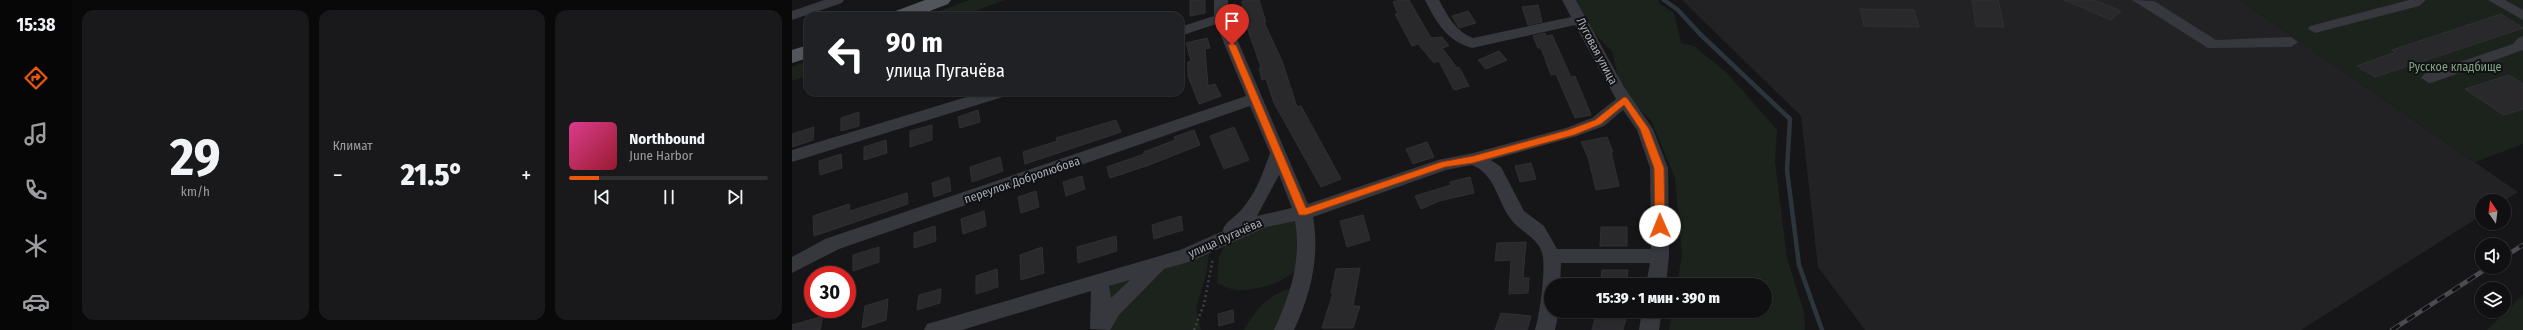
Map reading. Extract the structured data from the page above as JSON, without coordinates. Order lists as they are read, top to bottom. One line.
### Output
{"streets":{"street":["Луговая улица","переулок Добролюбова","улица Пугачёва"]},"crossings":[["Луговая улица","улица Пугачёва"]],"parks":["Русское кладбище"],"north":"top","page":{"tabs":"15:38","tile":[["29","km/h"],"Климат"],"turn":["90 m","улица Пугачёва"],"song":["Northbound","June Harbor"],"heat":["−","21.5°","+"],"limit":"30","trip":"15:39 · 1 мин · 390 m"}}
